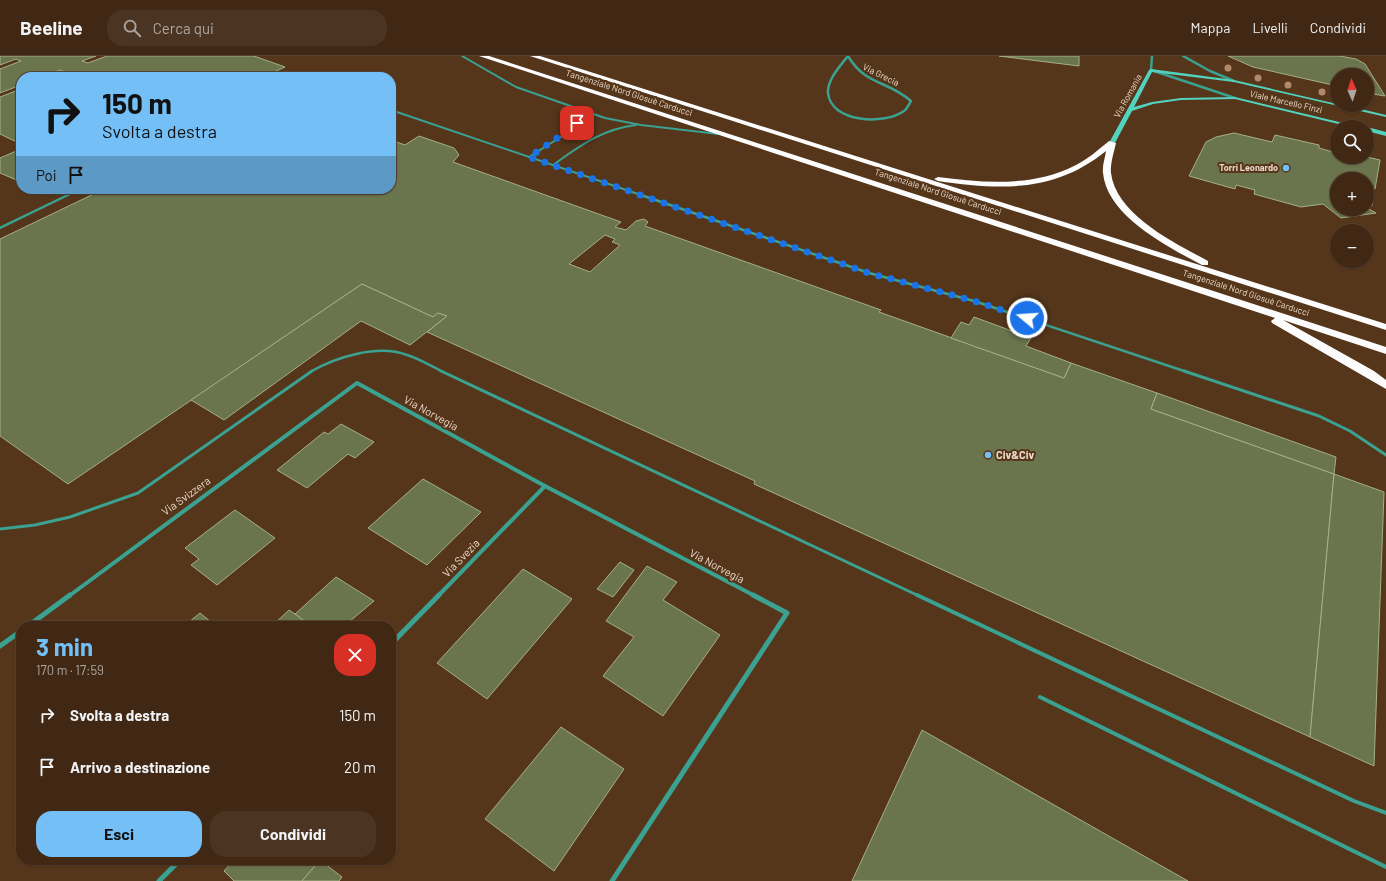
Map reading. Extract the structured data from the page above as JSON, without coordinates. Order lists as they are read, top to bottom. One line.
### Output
{"streets":{"highway":["Tangenziale Nord Giosuè Carducci"],"street":["Via Grecia","Via Romania","Viale Marcello Finzi","Via Norvegia","Via Svizzera","Via Svezia"]},"crossings":[["Via Romania","Viale Marcello Finzi"],["Via Norvegia","Via Svizzera"],["Via Norvegia","Via Svezia"]],"places":["Torri Leonardo","Civ&Civ"],"north":"top","page":{"header":"Beeline","search":"Cerca qui","nav":["Mappa","Livelli","Condividi"],"map_buttons":["+","−"],"turn":["150 m","Svolta a destra"],"then":"Poi","heading":["3 min","170 m · 17:59"],"list":[{"name":"Svolta a destra","value":"150 m"},{"name":"Arrivo a destinazione","value":"20 m"}],"buttons":["Esci","Condividi"]}}
